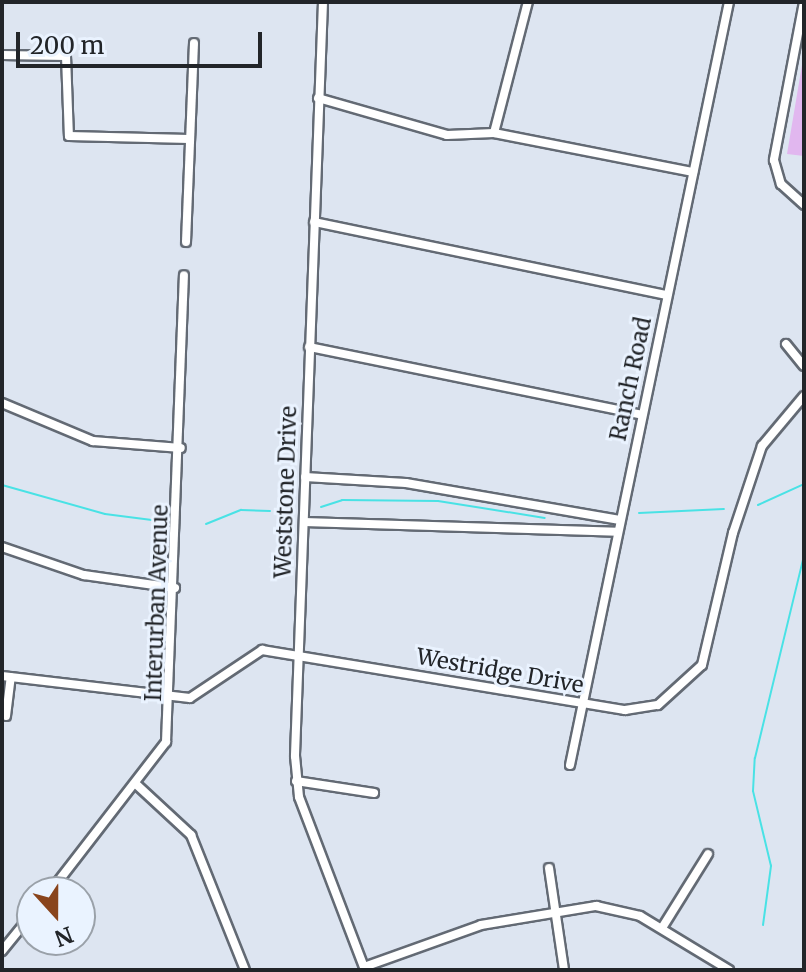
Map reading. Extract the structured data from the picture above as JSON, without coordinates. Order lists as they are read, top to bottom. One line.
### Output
{"streets":{"street":["Ranch Road","Weststone Drive","Interurban Avenue","Westridge Drive"]},"crossings":[["Ranch Road","Westridge Drive"],["Weststone Drive","Westridge Drive"],["Interurban Avenue","Westridge Drive"]],"scale_bar":"200 m","north":"bottom"}
